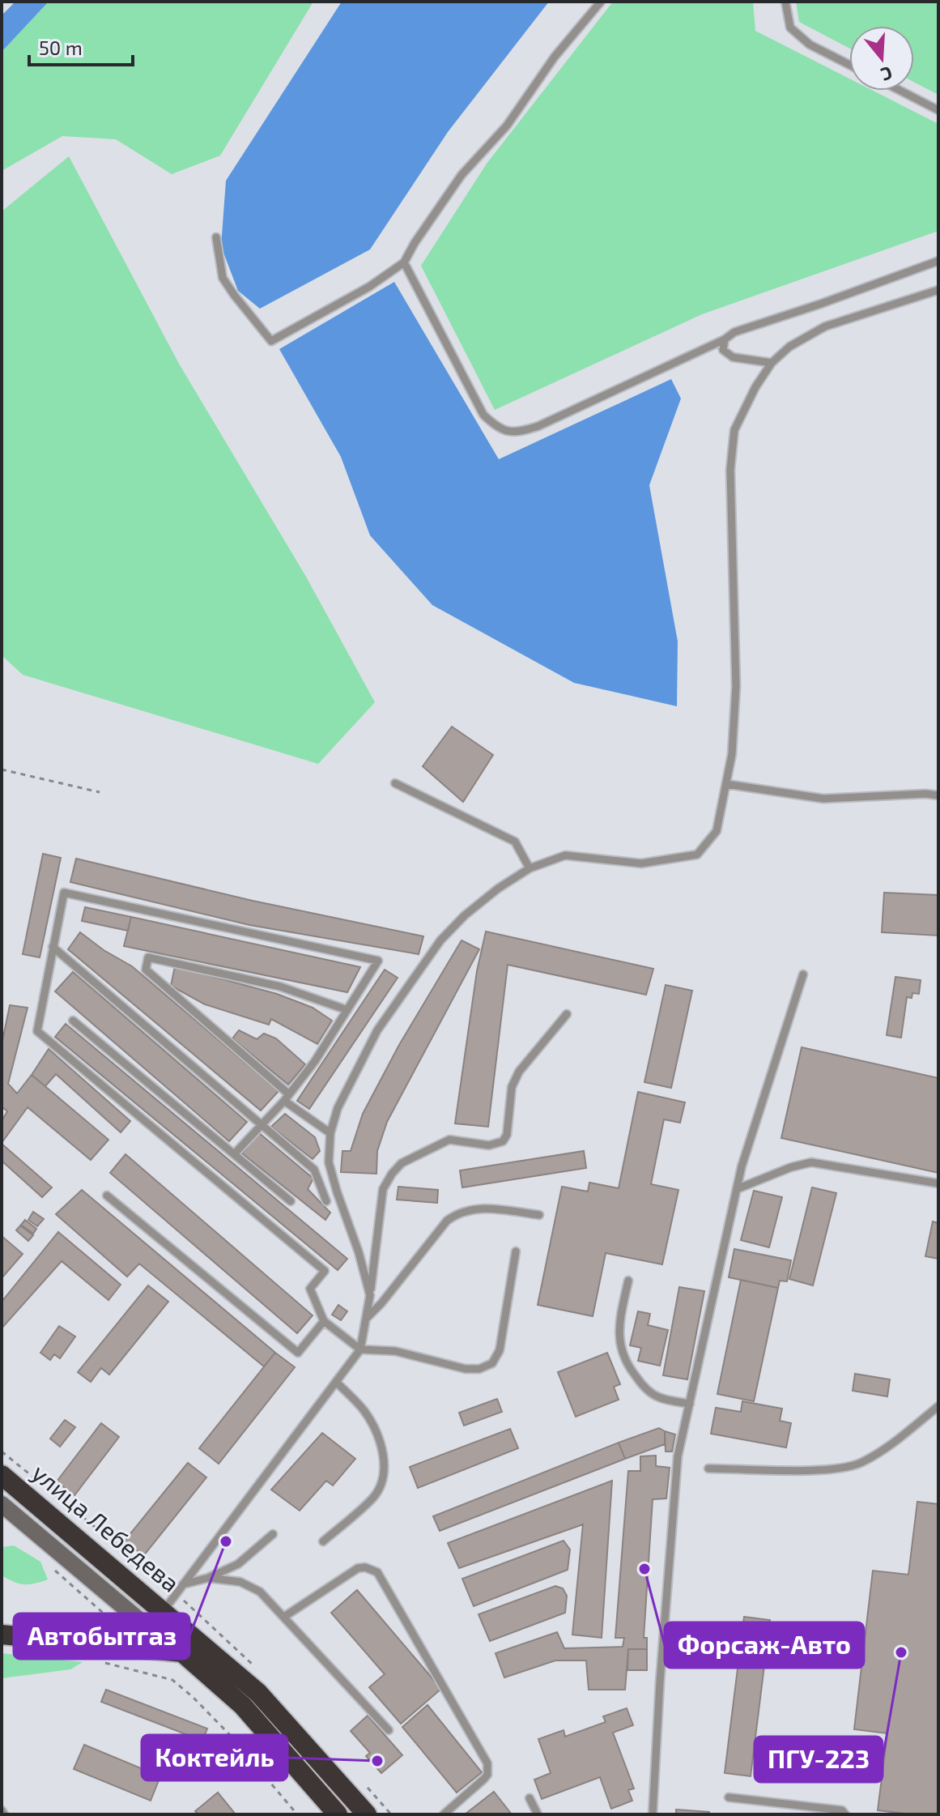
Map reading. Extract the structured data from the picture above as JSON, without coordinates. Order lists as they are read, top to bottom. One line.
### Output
{"streets":{"highway":["улица Лебедева"]},"places":["Автобытгаз","Форсаж-Авто","ПГУ-223","Коктейль"],"scale_bar":"50 m","north":"bottom"}
